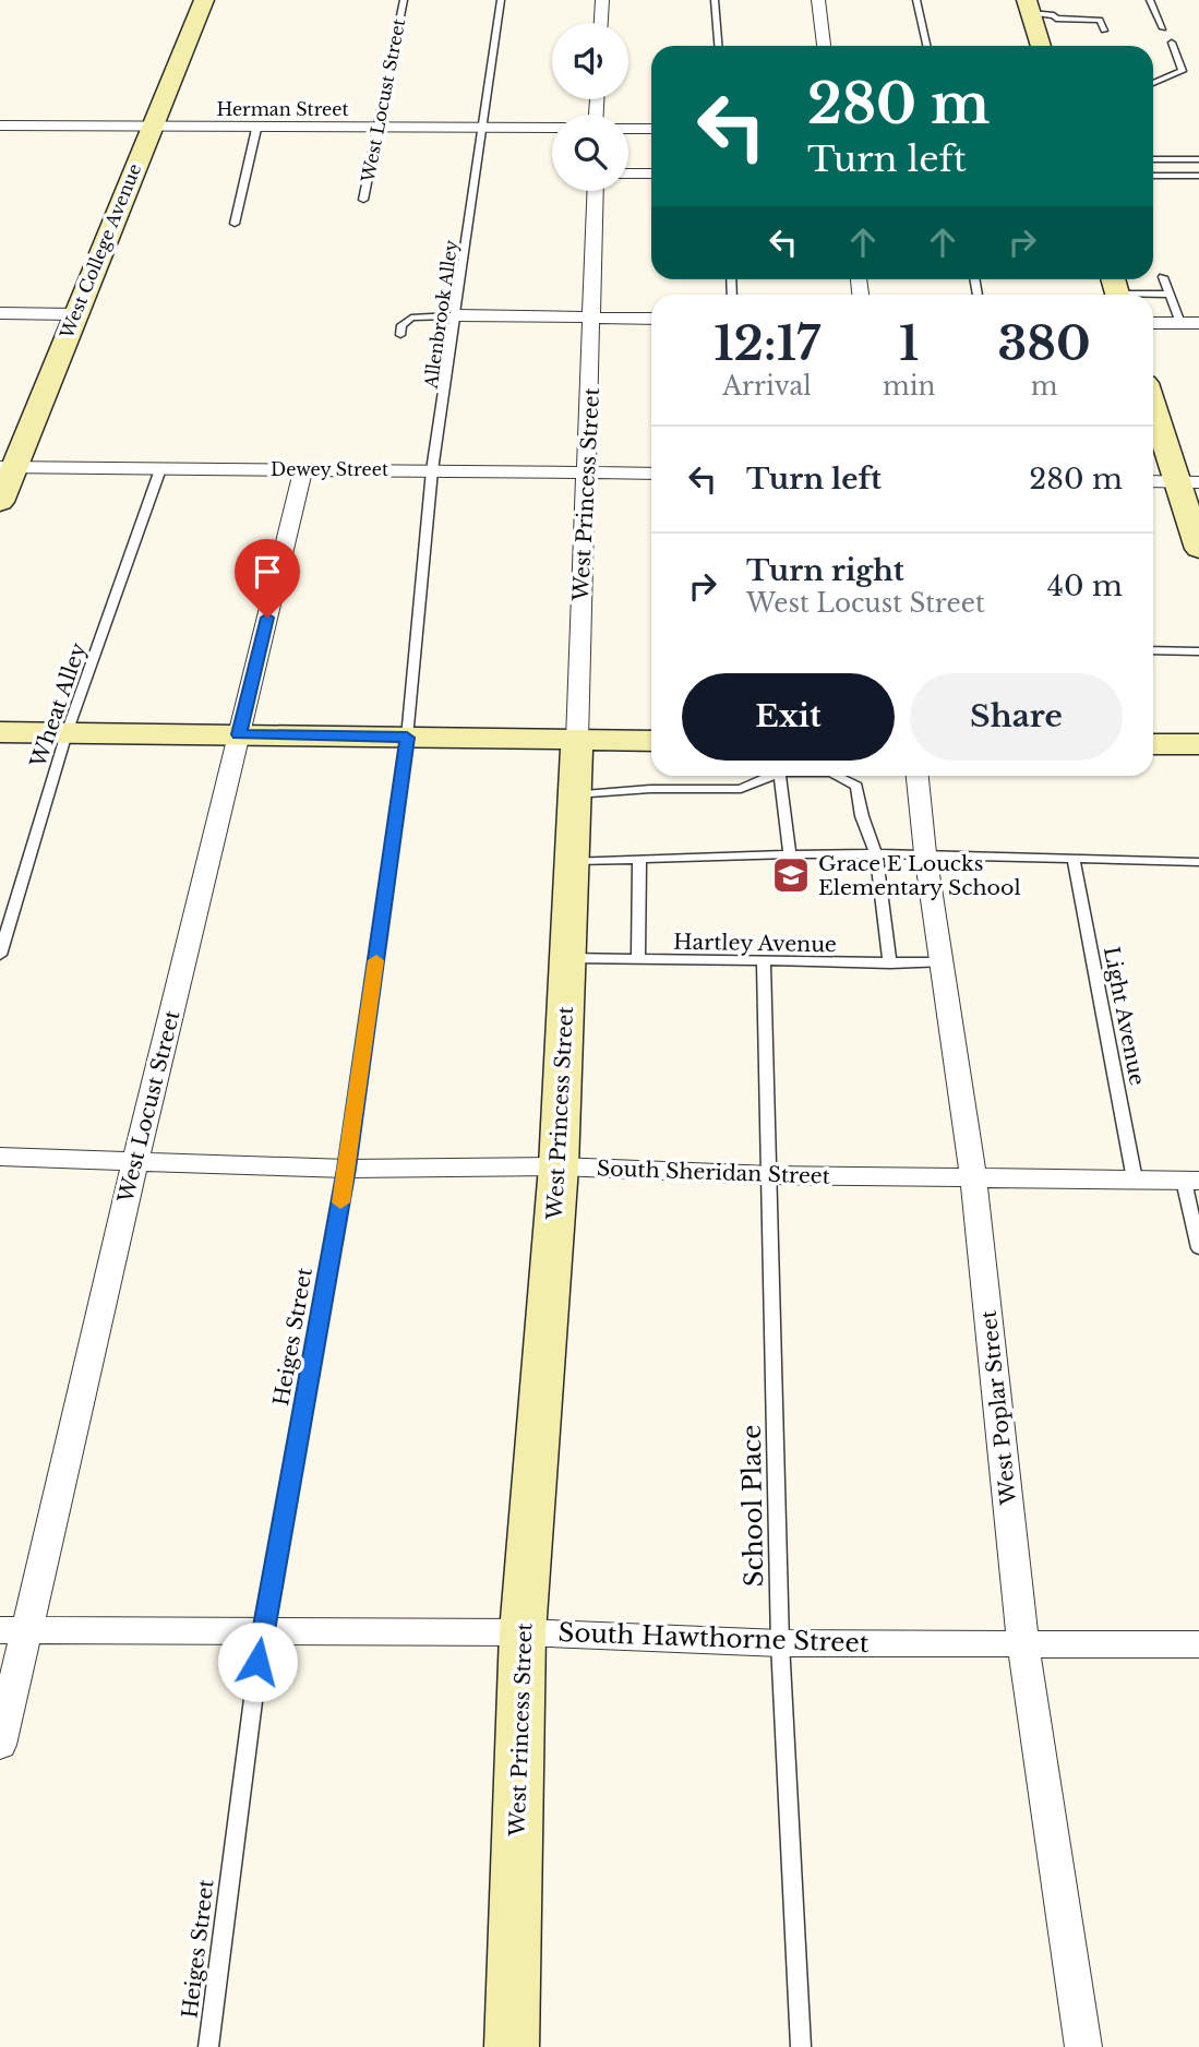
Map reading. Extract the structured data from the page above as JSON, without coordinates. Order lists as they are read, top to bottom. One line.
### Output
{"streets":{"street":["West Locust Street","Herman Street","West College Avenue","Dewey Street","West Princess Street","South Sheridan Street","West Poplar Street","South Hawthorne Street"],"lane":["Allenbrook Alley","Wheat Alley","Hartley Avenue","Light Avenue","Heiges Street","School Place"]},"crossings":[["West Locust Street","Herman Street"],["West Locust Street","Dewey Street"],["West Locust Street","South Sheridan Street"],["West Locust Street","South Hawthorne Street"],["Herman Street","West College Avenue"],["Herman Street","Allenbrook Alley"],["West College Avenue","Dewey Street"],["Allenbrook Alley","Dewey Street"],["Allenbrook Alley","Heiges Street"],["Dewey Street","West Princess Street"],["Dewey Street","Wheat Alley"],["West Princess Street","Hartley Avenue"],["West Princess Street","South Sheridan Street"],["West Princess Street","South Hawthorne Street"],["Hartley Avenue","West Poplar Street"],["Hartley Avenue","School Place"],["Light Avenue","South Sheridan Street"],["South Sheridan Street","Heiges Street"],["South Sheridan Street","West Poplar Street"],["South Sheridan Street","School Place"],["Heiges Street","South Hawthorne Street"],["West Poplar Street","South Hawthorne Street"],["School Place","South Hawthorne Street"]],"places":{"school or university":["Grace E Loucks Elementary School"]},"page":{"turn":["280 m","Turn left"],"eta":["12:17","Arrival","1","min","380","m"],"list":[{"name":"Turn left","value":"280 m"},{"name":"Turn right","note":"West Locust Street","value":"40 m"}],"buttons":["Exit","Share"]}}
